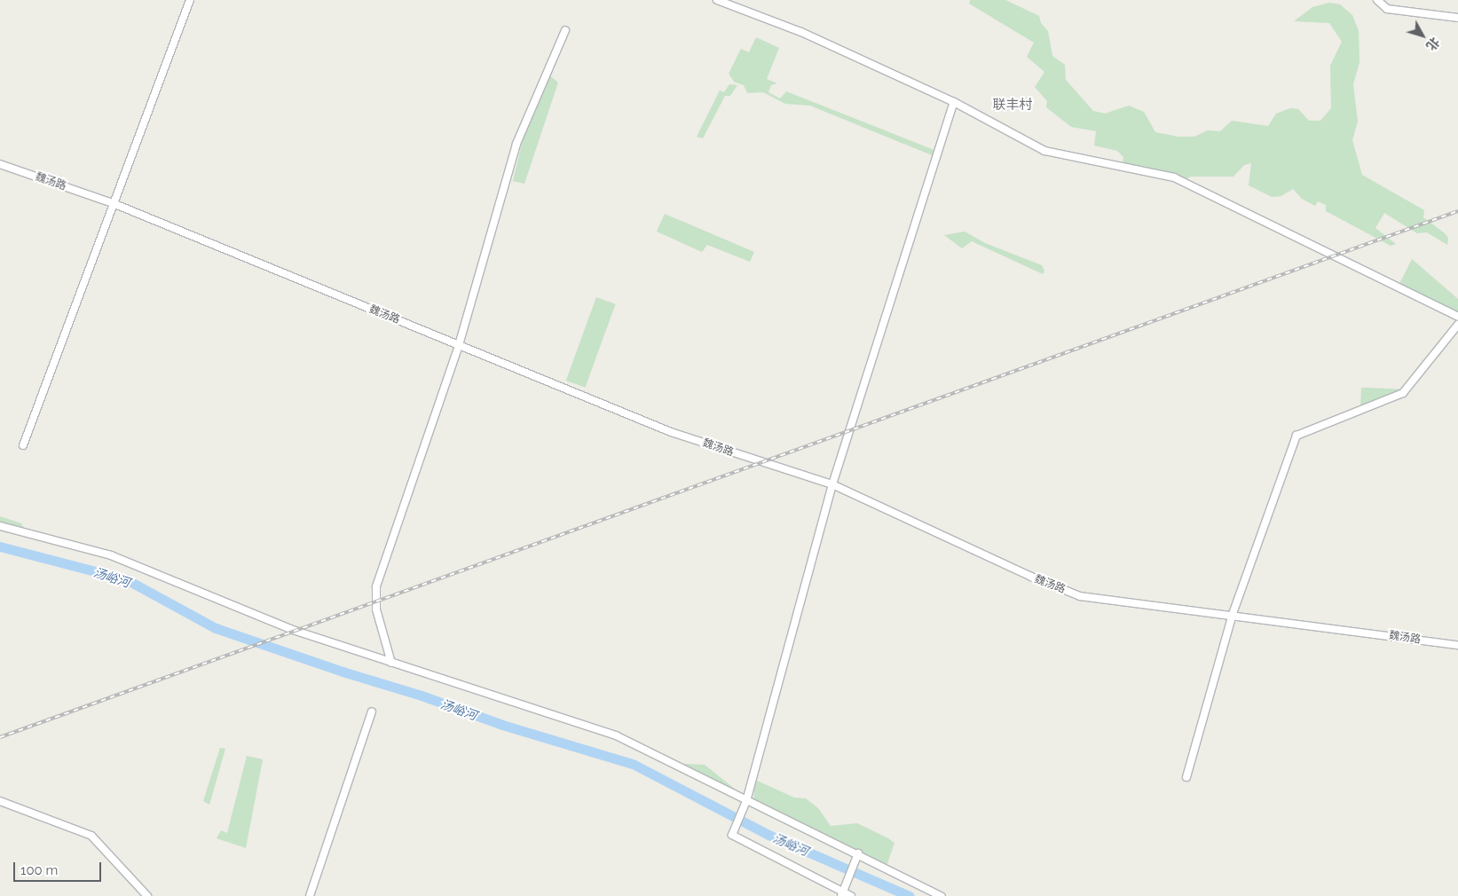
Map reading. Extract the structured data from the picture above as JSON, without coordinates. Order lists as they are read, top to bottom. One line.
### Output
{"streets":{"street":["魏汤路"]},"districts":["联丰村"],"water":["汤峪河"],"scale_bar":"100 m","north":"bottom right"}
